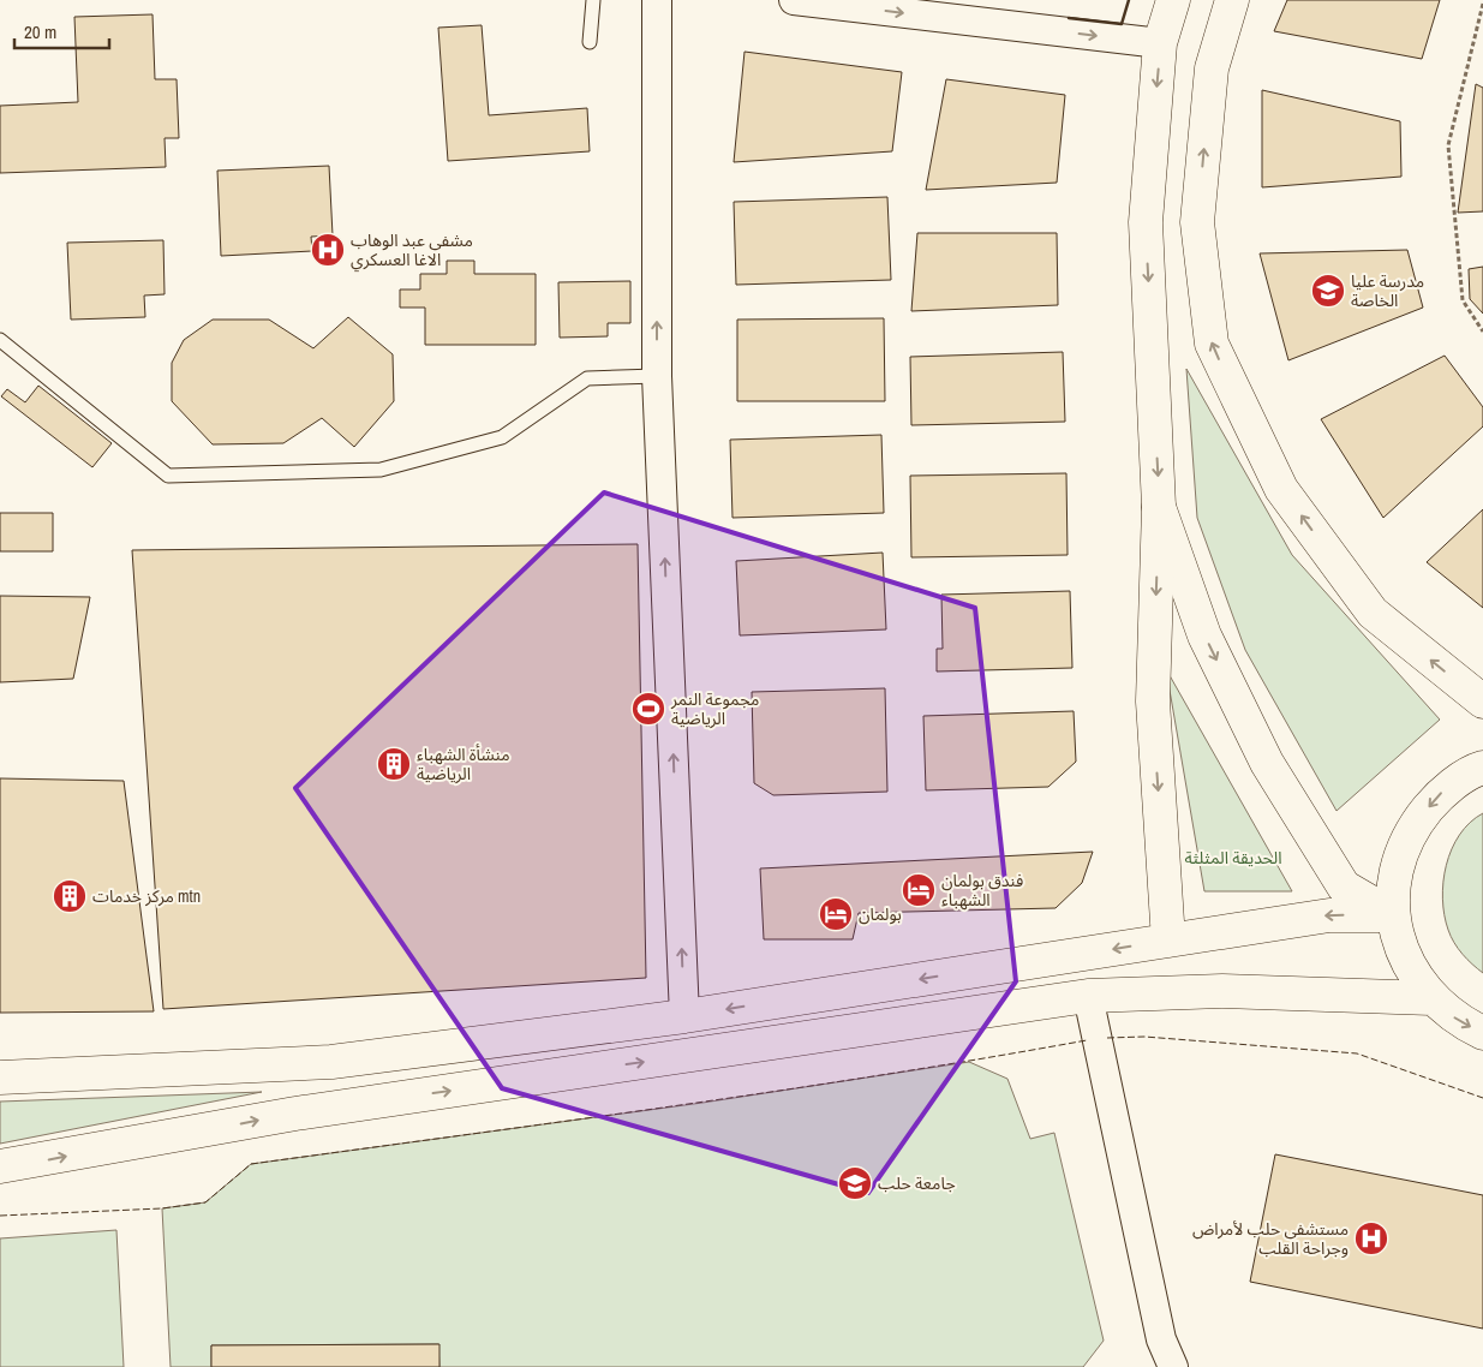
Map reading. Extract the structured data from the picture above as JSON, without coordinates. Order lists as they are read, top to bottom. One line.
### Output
{"parks":["الحديقة المثلثة"],"places":{"hospital":["مشفى عبد الوهاب الاغا العسكري","مستشفى حلب لأمراض وجراحة القلب"],"school or university":["مدرسة عليا الخاصة","جامعة حلب"],"sports":["مجموعة النمر الرياضية"],"building":["منشأة الشهباء الرياضية","مركز خدمات mtn"],"hotel":["فندق بولمان الشهباء","بولمان"]},"scale_bar":"20 m"}
